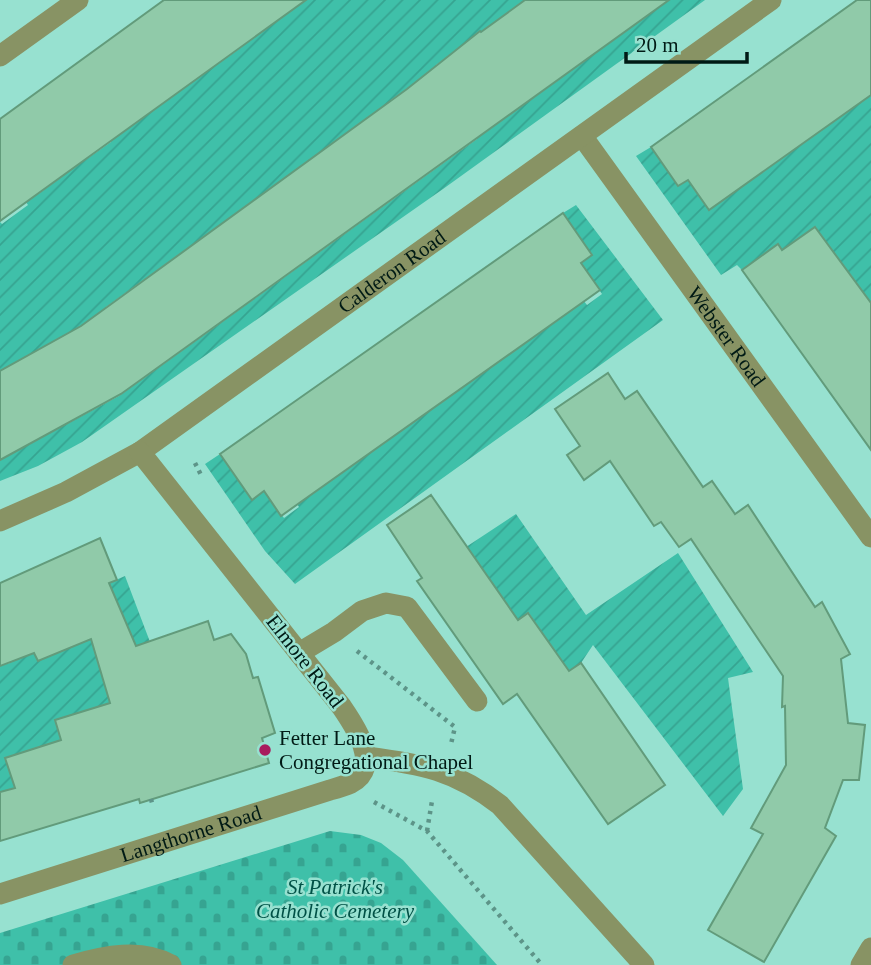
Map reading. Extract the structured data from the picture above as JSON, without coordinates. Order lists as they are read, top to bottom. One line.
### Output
{"streets":{"street":["Calderon Road","Webster Road","Elmore Road","Langthorne Road"]},"crossings":[["Calderon Road","Webster Road"],["Calderon Road","Elmore Road"],["Elmore Road","Langthorne Road"]],"parks":["St Patrick's Catholic Cemetery"],"places":["Fetter Lane Congregational Chapel"],"scale_bar":"20 m"}
